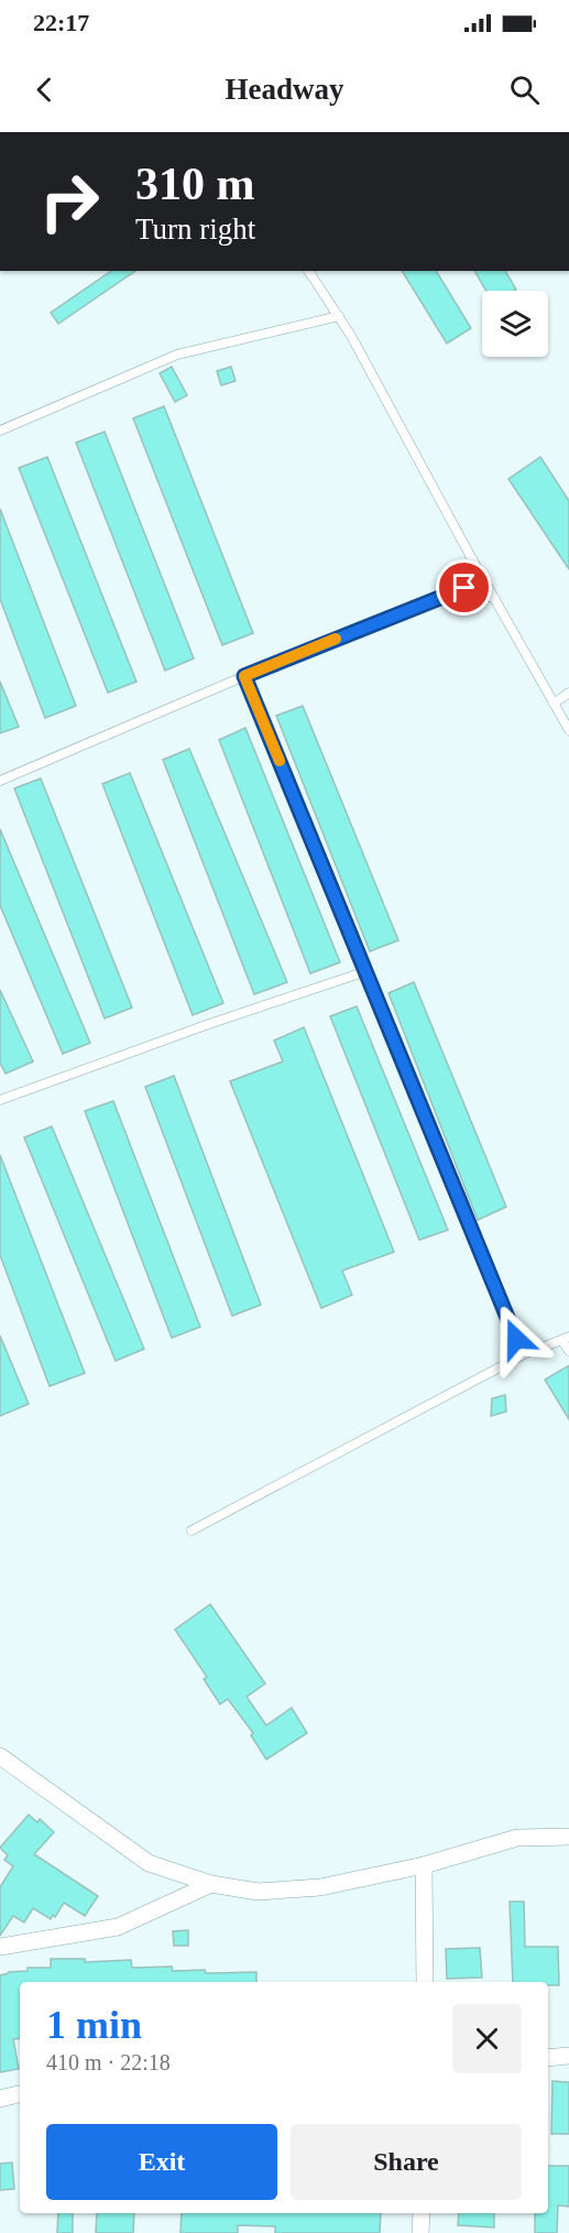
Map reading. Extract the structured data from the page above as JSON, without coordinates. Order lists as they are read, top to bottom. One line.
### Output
{"page":{"status":"22:17","header":"Headway","turn":["310 m","Turn right"],"heading":["1 min","410 m · 22:18"],"buttons":["Exit","Share"]}}
